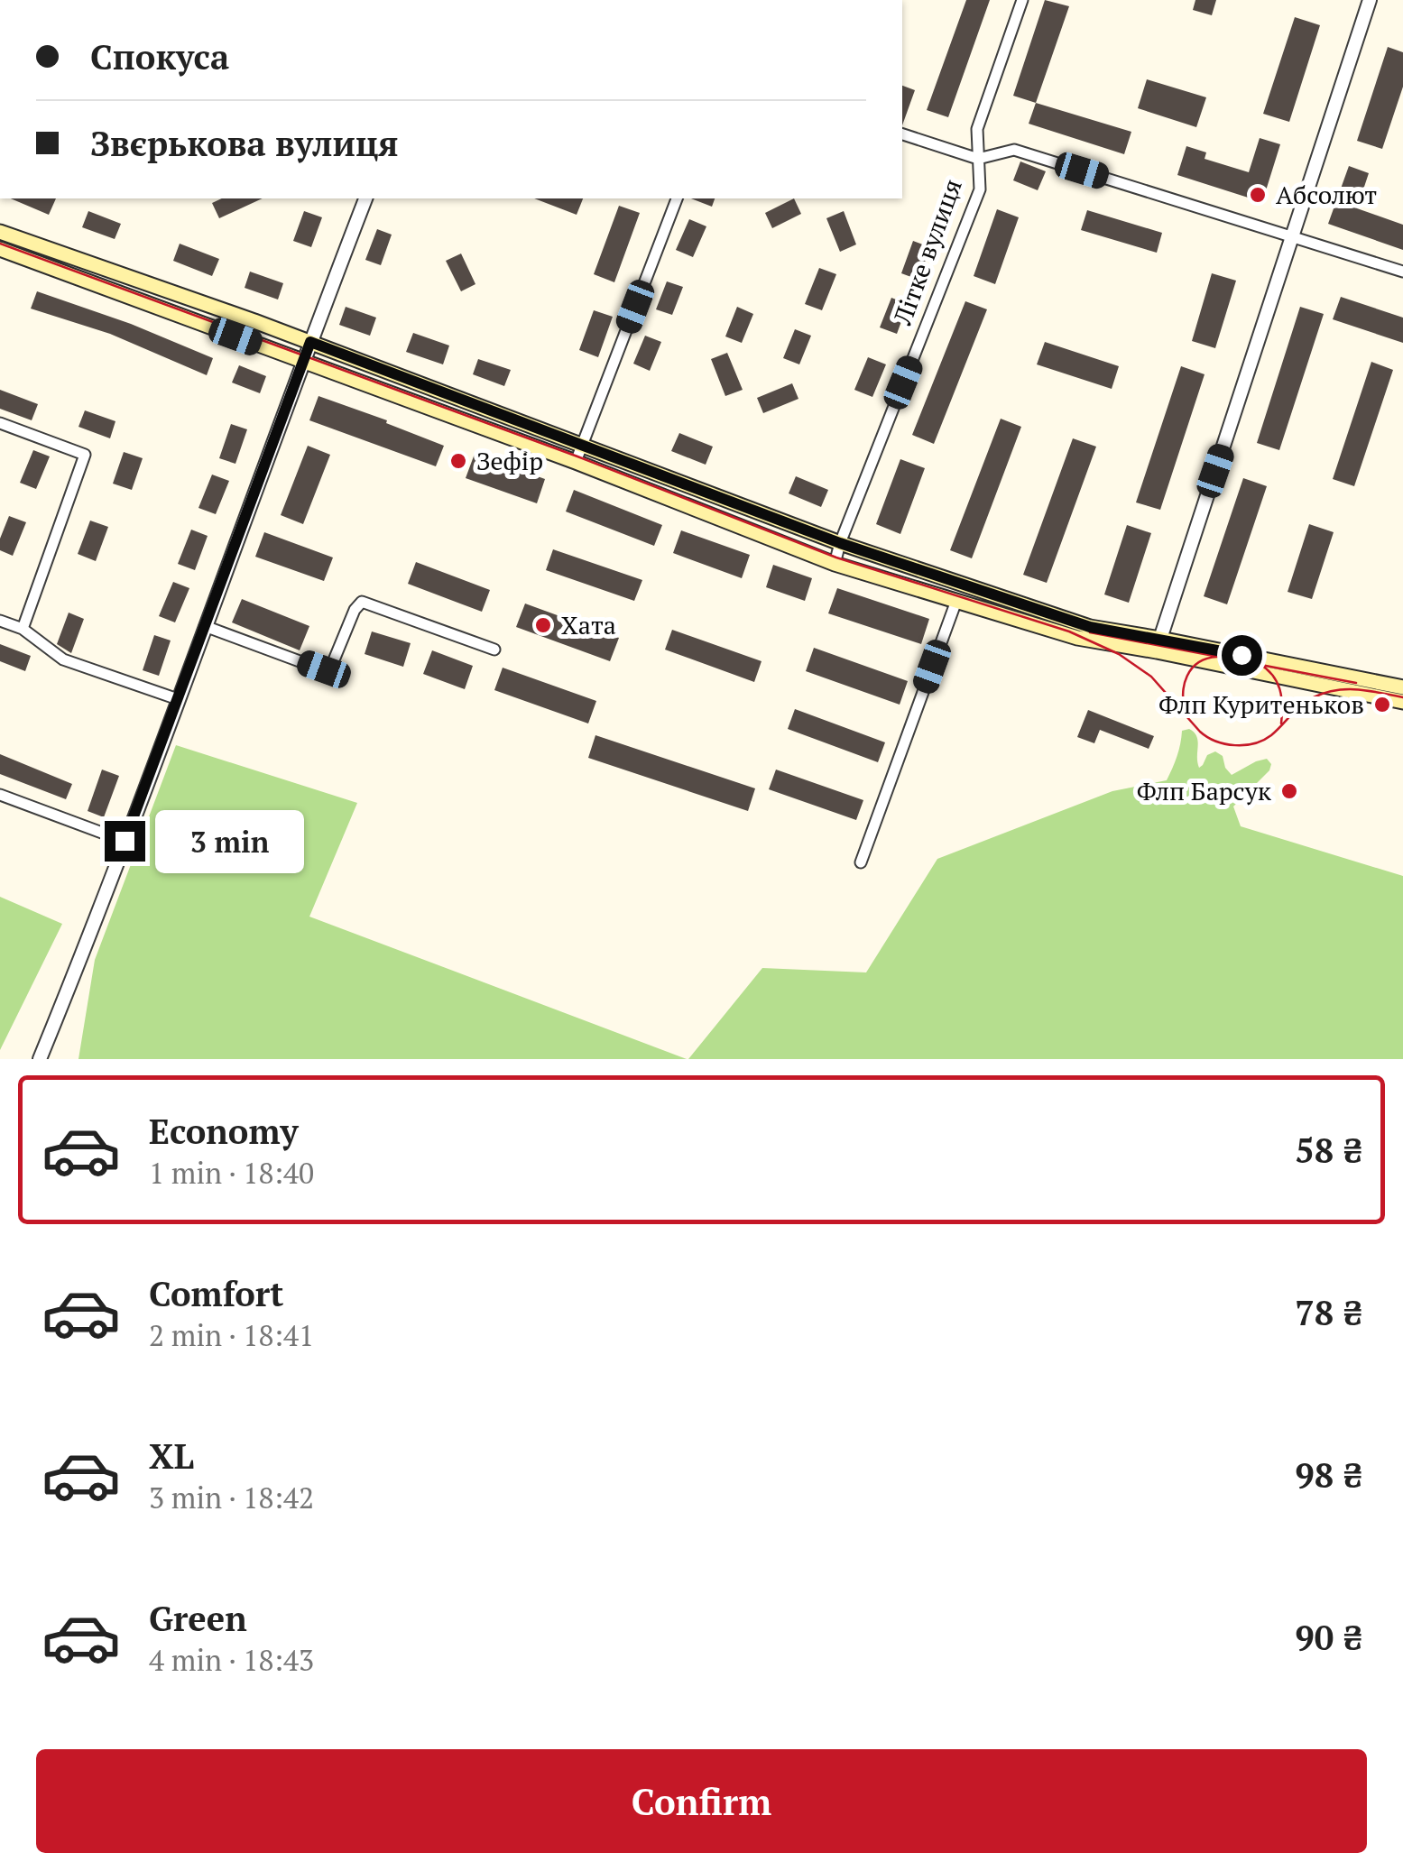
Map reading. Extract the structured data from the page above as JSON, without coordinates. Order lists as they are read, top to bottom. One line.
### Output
{"streets":{"street":["Літке вулиця"]},"places":["Абсолют","Зефір","Хата","Флп Куритеньков","Флп Барсук"],"page":{"banner":["Спокуса","Звєрькова вулиця"],"bubble":"3 min","list":[{"name":"Economy","note":"1 min · 18:40","value":"58 ₴"},{"name":"Comfort","note":"2 min · 18:41","value":"78 ₴"},{"name":"XL","note":"3 min · 18:42","value":"98 ₴"},{"name":"Green","note":"4 min · 18:43","value":"90 ₴"}],"buttons":"Confirm"}}
